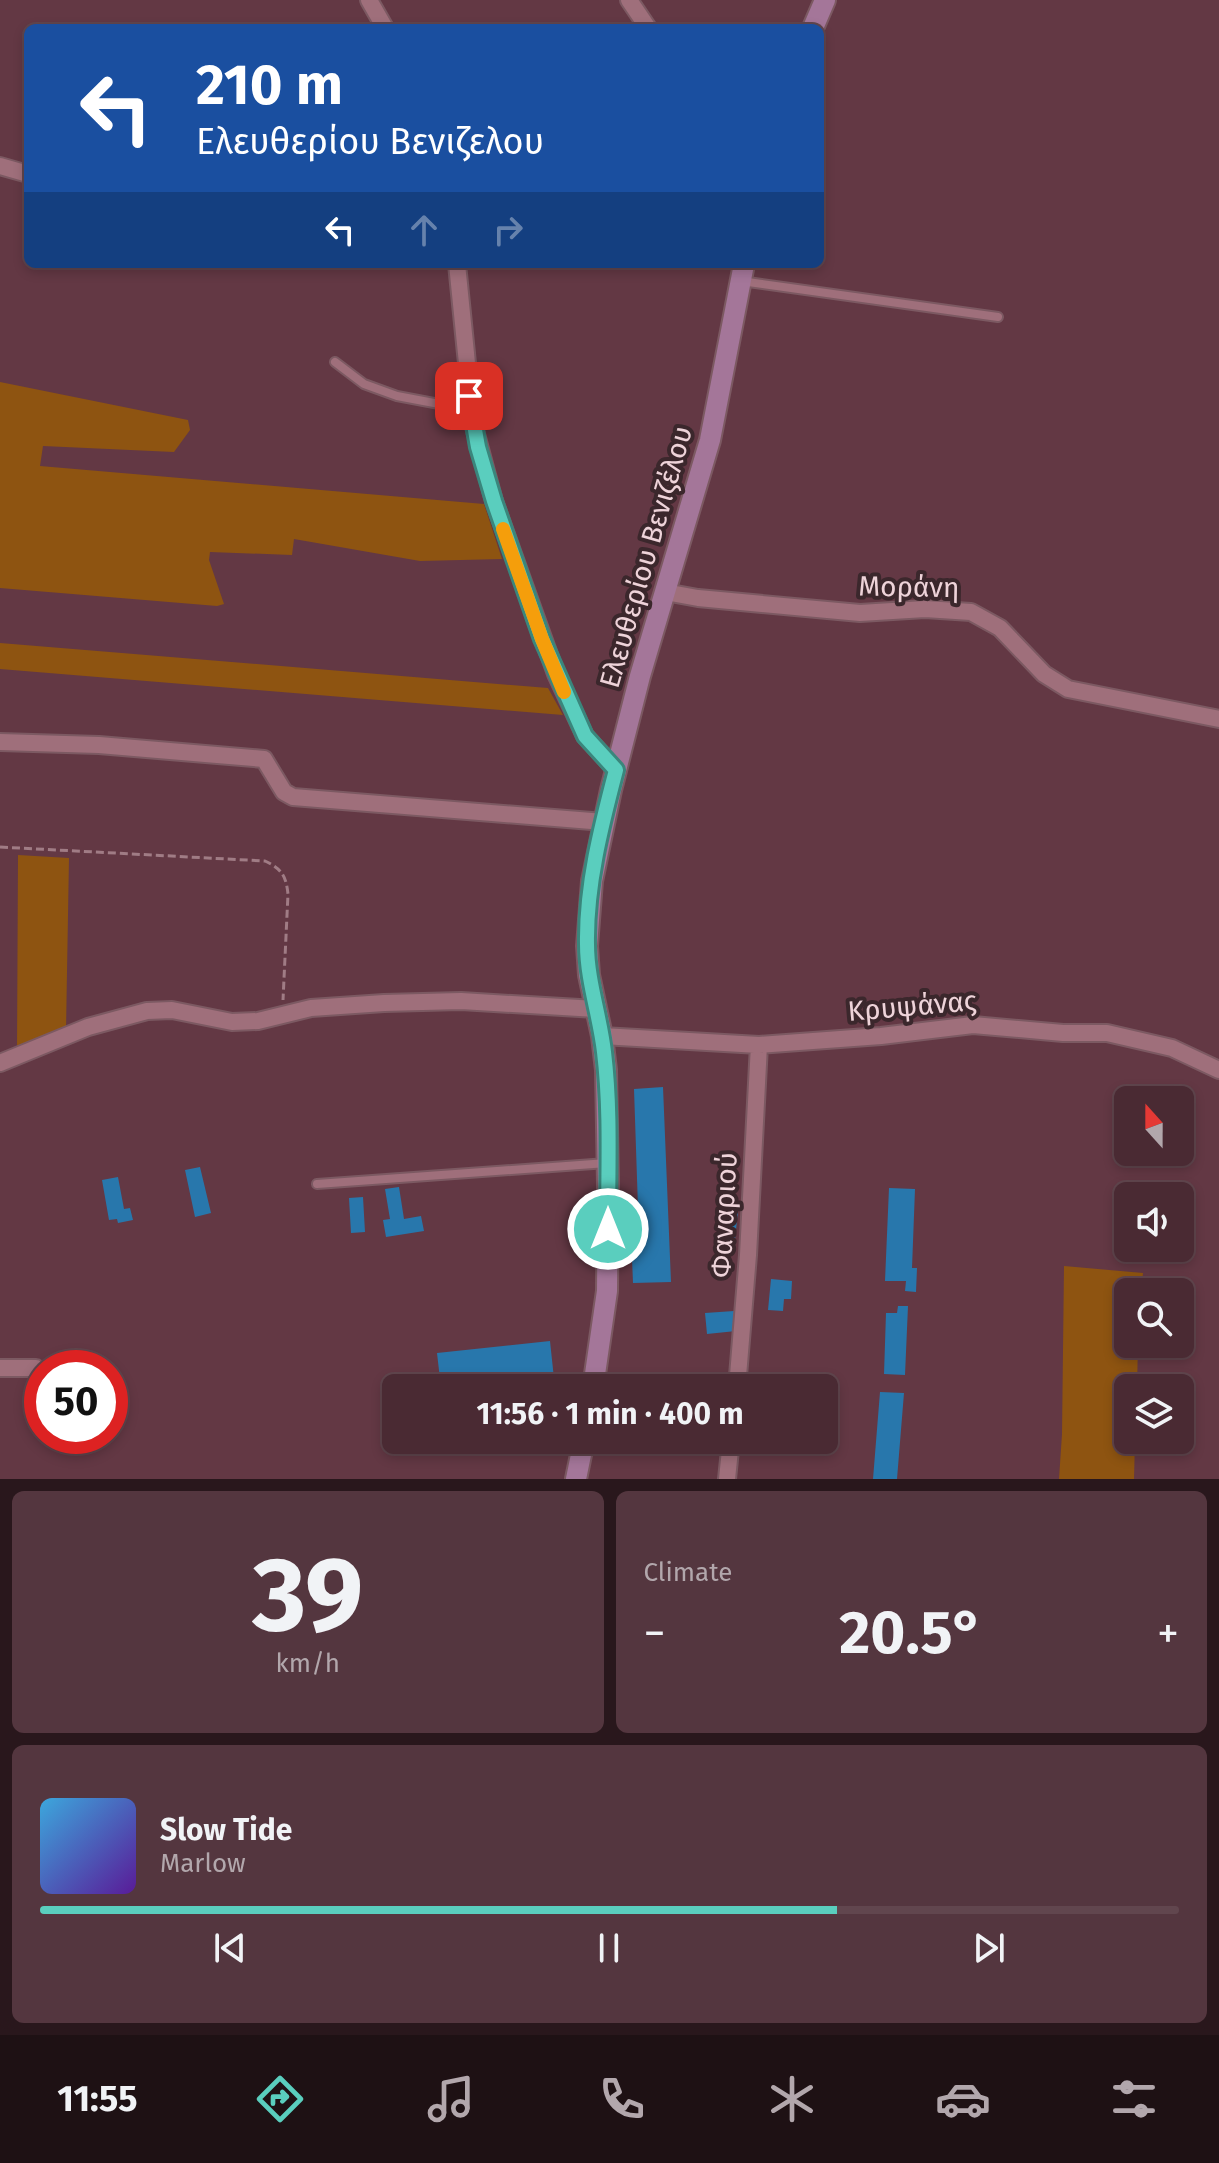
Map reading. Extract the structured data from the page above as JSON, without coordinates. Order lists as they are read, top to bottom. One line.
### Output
{"streets":{"main road":["Ελευθερίου Βενιζέλου"],"street":["Μοράνη","Κρυψάνας","Φαναριού"]},"crossings":[["Ελευθερίου Βενιζέλου","Μοράνη"],["Ελευθερίου Βενιζέλου","Κρυψάνας"],["Κρυψάνας","Φαναριού"]],"north":"top","page":{"turn":["210 m","Ελευθερίου Βενιζελου"],"limit":"50","trip":"11:56 · 1 min · 400 m","tile":[["39","km/h"],"Climate"],"heat":["−","20.5°","+"],"song":["Slow Tide","Marlow"],"tabs":"11:55"}}
